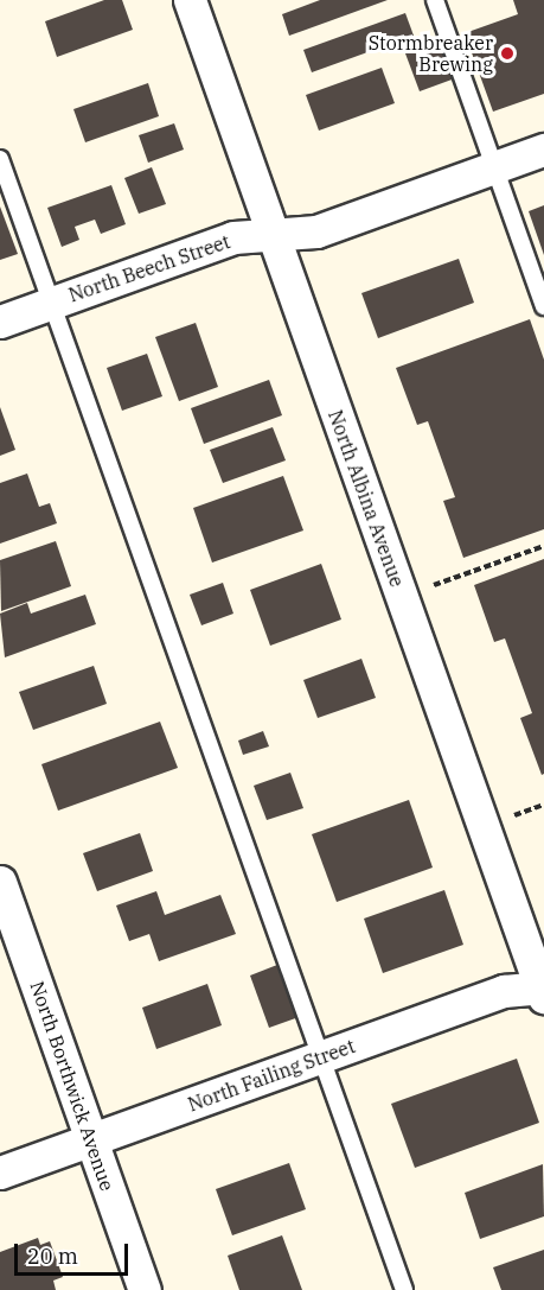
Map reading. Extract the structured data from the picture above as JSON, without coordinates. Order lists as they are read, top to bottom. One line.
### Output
{"streets":{"street":["North Beech Street","North Albina Avenue","North Failing Street","North Borthwick Avenue"]},"crossings":[["North Beech Street","North Albina Avenue"],["North Albina Avenue","North Failing Street"],["North Failing Street","North Borthwick Avenue"]],"places":["Stormbreaker Brewing"],"scale_bar":"20 m"}
